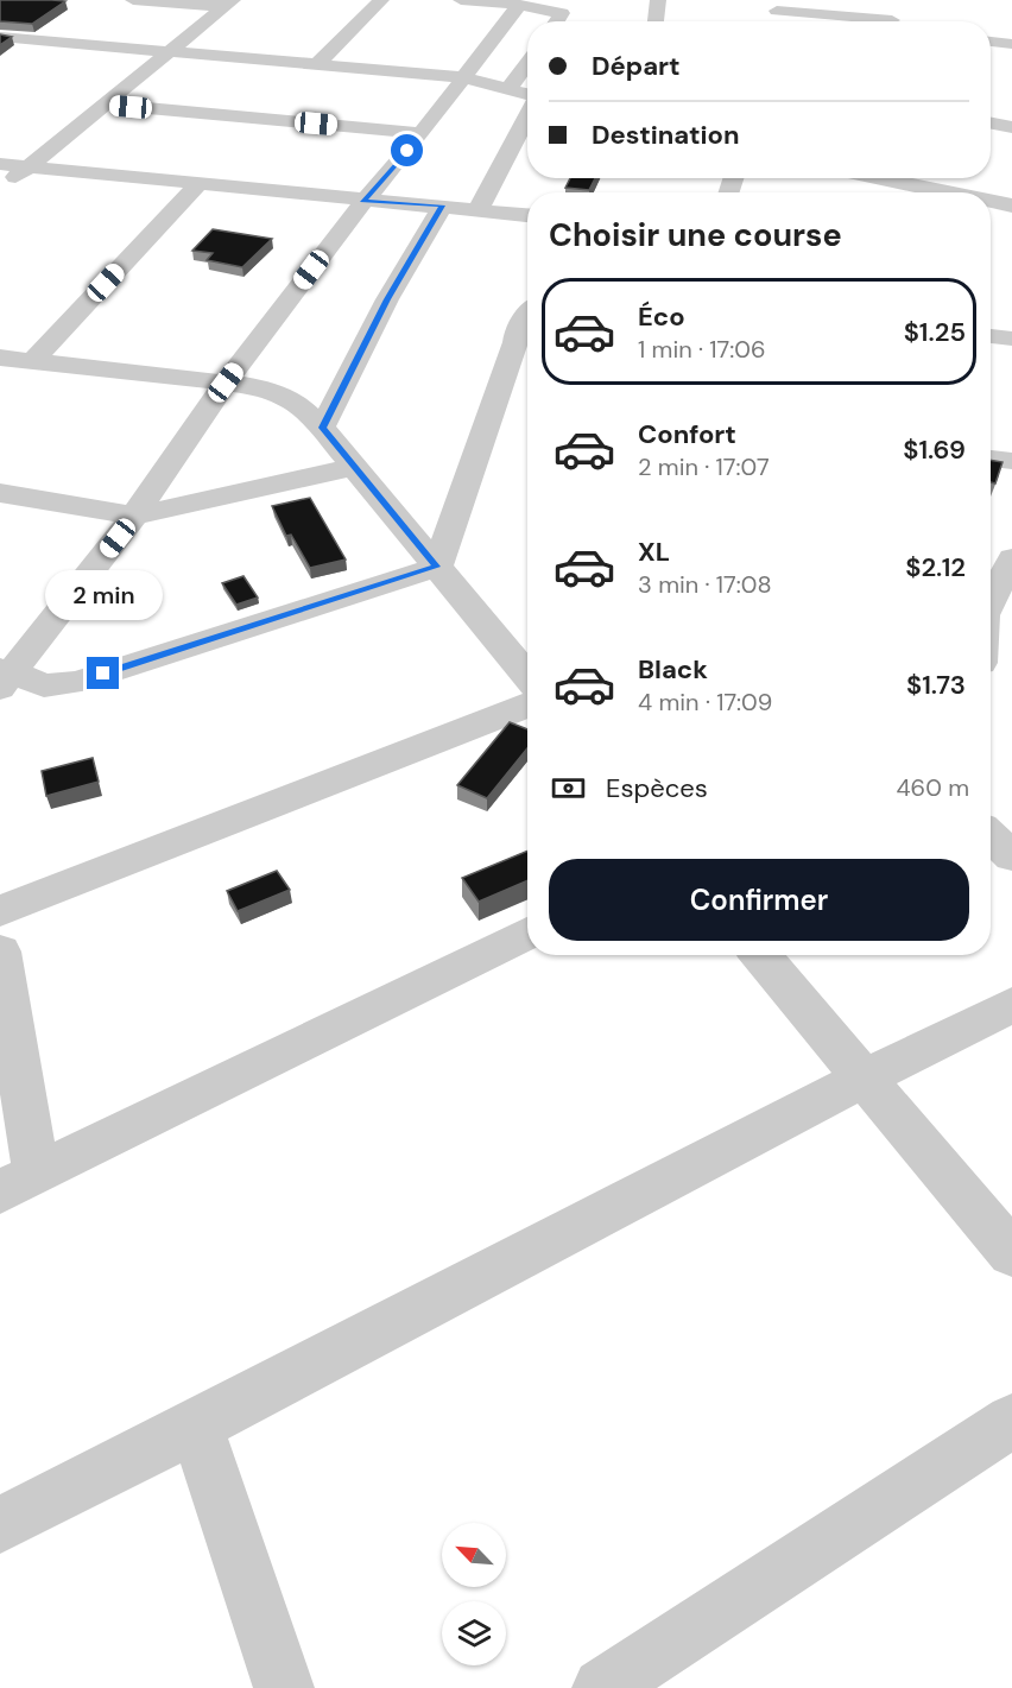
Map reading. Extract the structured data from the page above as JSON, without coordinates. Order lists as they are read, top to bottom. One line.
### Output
{"north":"top left","page":{"banner":["Départ","Destination"],"heading":"Choisir une course","list":[{"name":"Éco","note":"1 min · 17:06","value":"$1.25"},{"name":"Confort","note":"2 min · 17:07","value":"$1.69"},{"name":"XL","note":"3 min · 17:08","value":"$2.12"},{"name":"Black","note":"4 min · 17:09","value":"$1.73"}],"bubble":"2 min","pay":["Espèces","460 m"],"buttons":"Confirmer"}}
